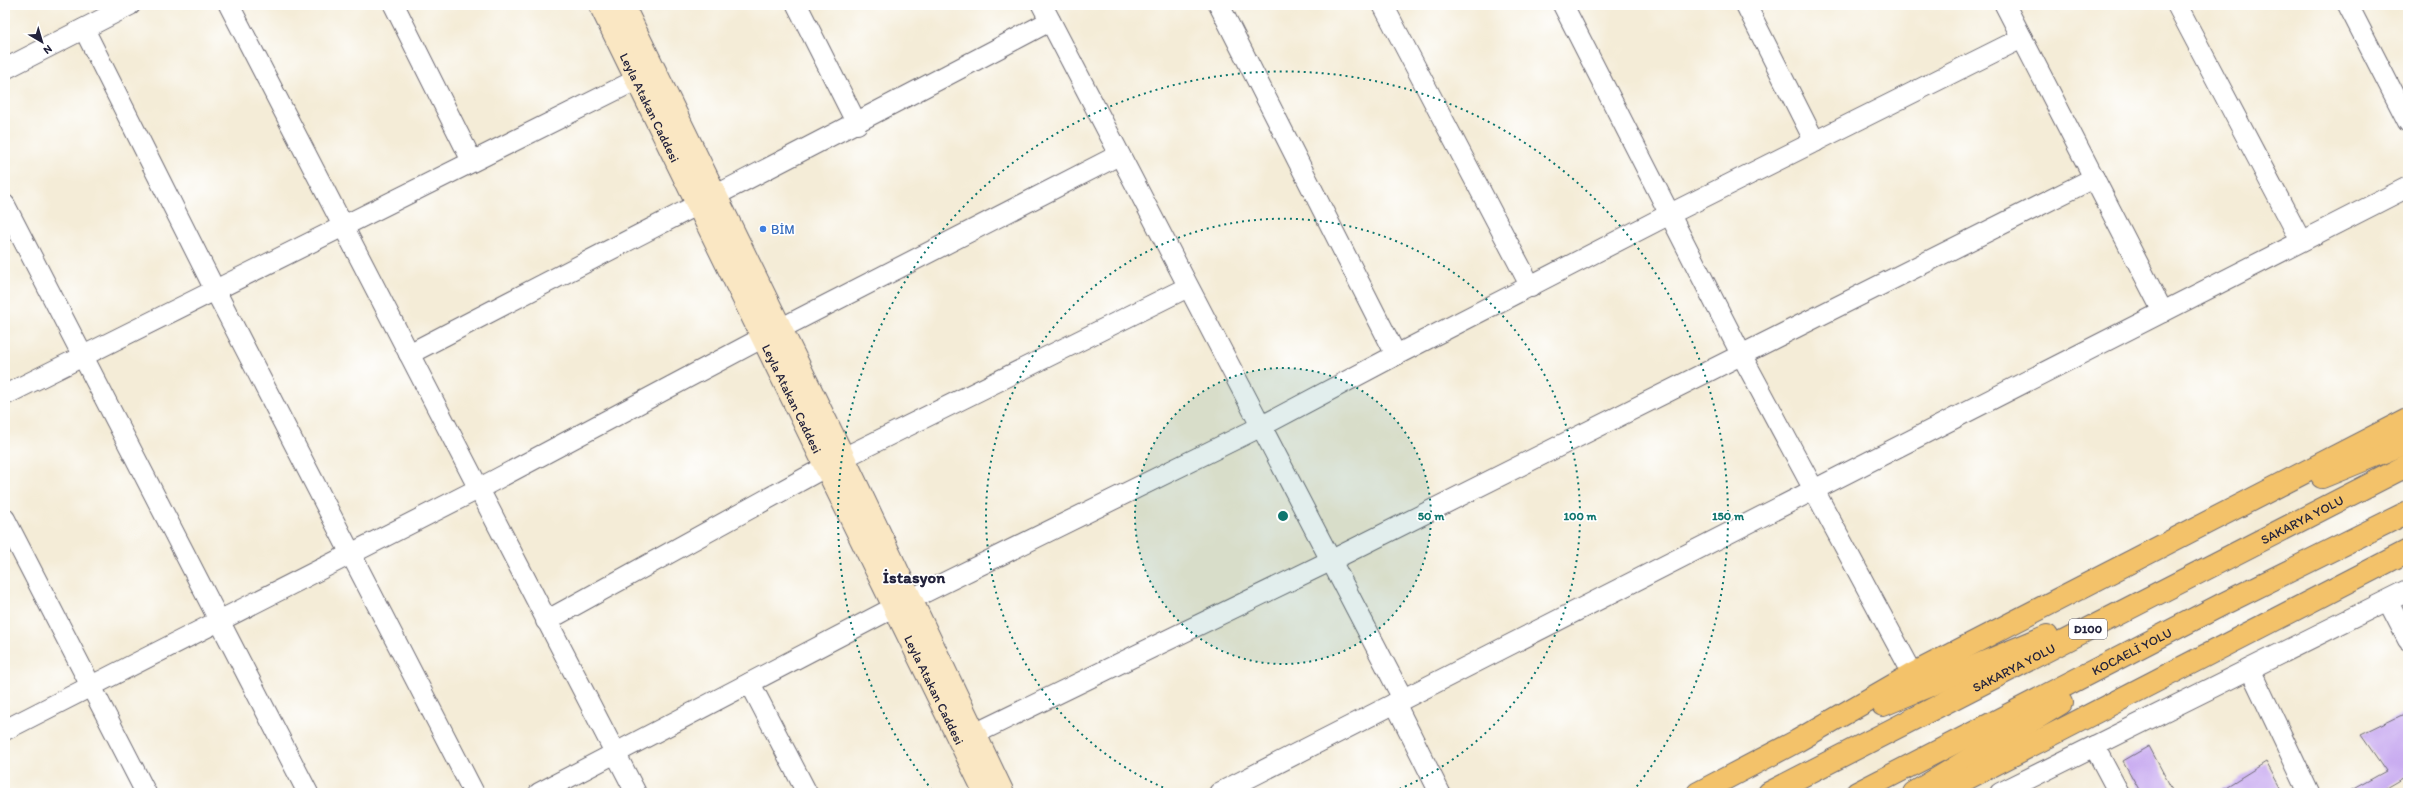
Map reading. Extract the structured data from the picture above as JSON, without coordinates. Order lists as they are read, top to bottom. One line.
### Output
{"streets":{"highway":["SAKARYA YOLU","D100","KOCAELİ YOLU"],"main road":["Leyla Atakan Caddesi"]},"districts":["İstasyon"],"places":["BİM"],"north":"bottom right","rings":["50 m","100 m","150 m"]}
